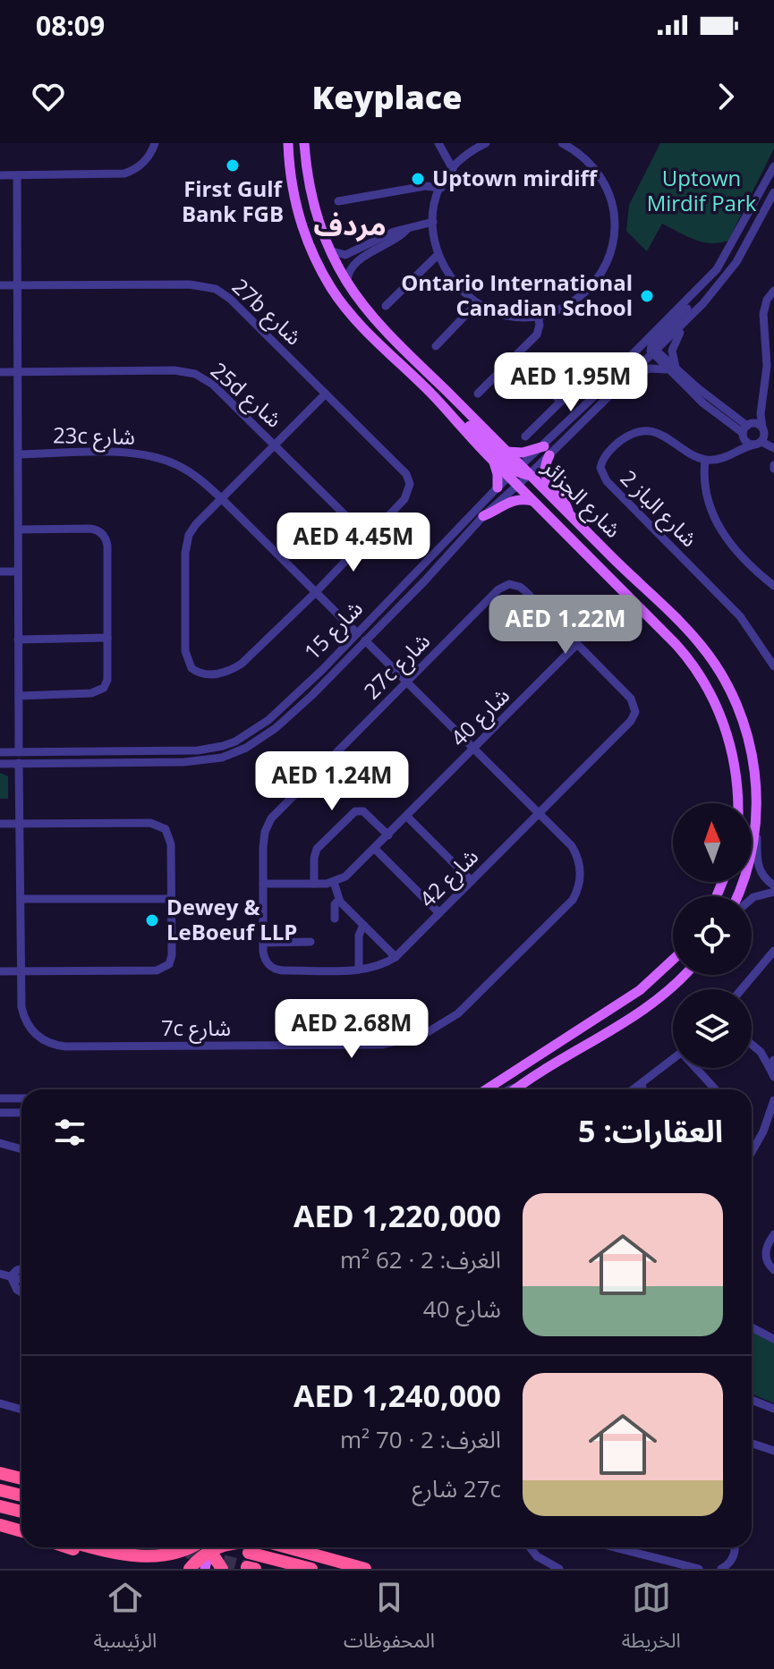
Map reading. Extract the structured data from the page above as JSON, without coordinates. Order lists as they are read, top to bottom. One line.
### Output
{"streets":{"main road":["شارع الجزائر"],"street":["27b شارع","25d شارع","23c شارع","شارع الباز 2","شارع 15","27c شارع","شارع 40","شارع 42","7c شارع"]},"crossings":[["27b شارع","25d شارع"],["23c شارع","شارع 15"],["شارع الجزائر","شارع 15"],["27c شارع","شارع 40"],["27c شارع","شارع 42"],["شارع 42","7c شارع"]],"districts":["مردف"],"parks":["Uptown Mirdif Park"],"places":["First Gulf Bank FGB","Uptown mirdiff","Ontario International Canadian School","Dewey & LeBoeuf LLP"],"north":"top","page":{"status":"08:09","header":"Keyplace","price":["AED 1.95M","AED 4.45M","AED 1.22M","AED 1.24M","AED 2.68M"],"heading":"العقارات: 5","list":[{"name":"AED 1,220,000","note":"الغرف: 2 · 62 m² · شارع 40"},{"name":"AED 1,240,000","note":"الغرف: 2 · 70 m² · 27c شارع"}],"tabs":["الخريطة","المحفوظات","الرئيسية"]}}
